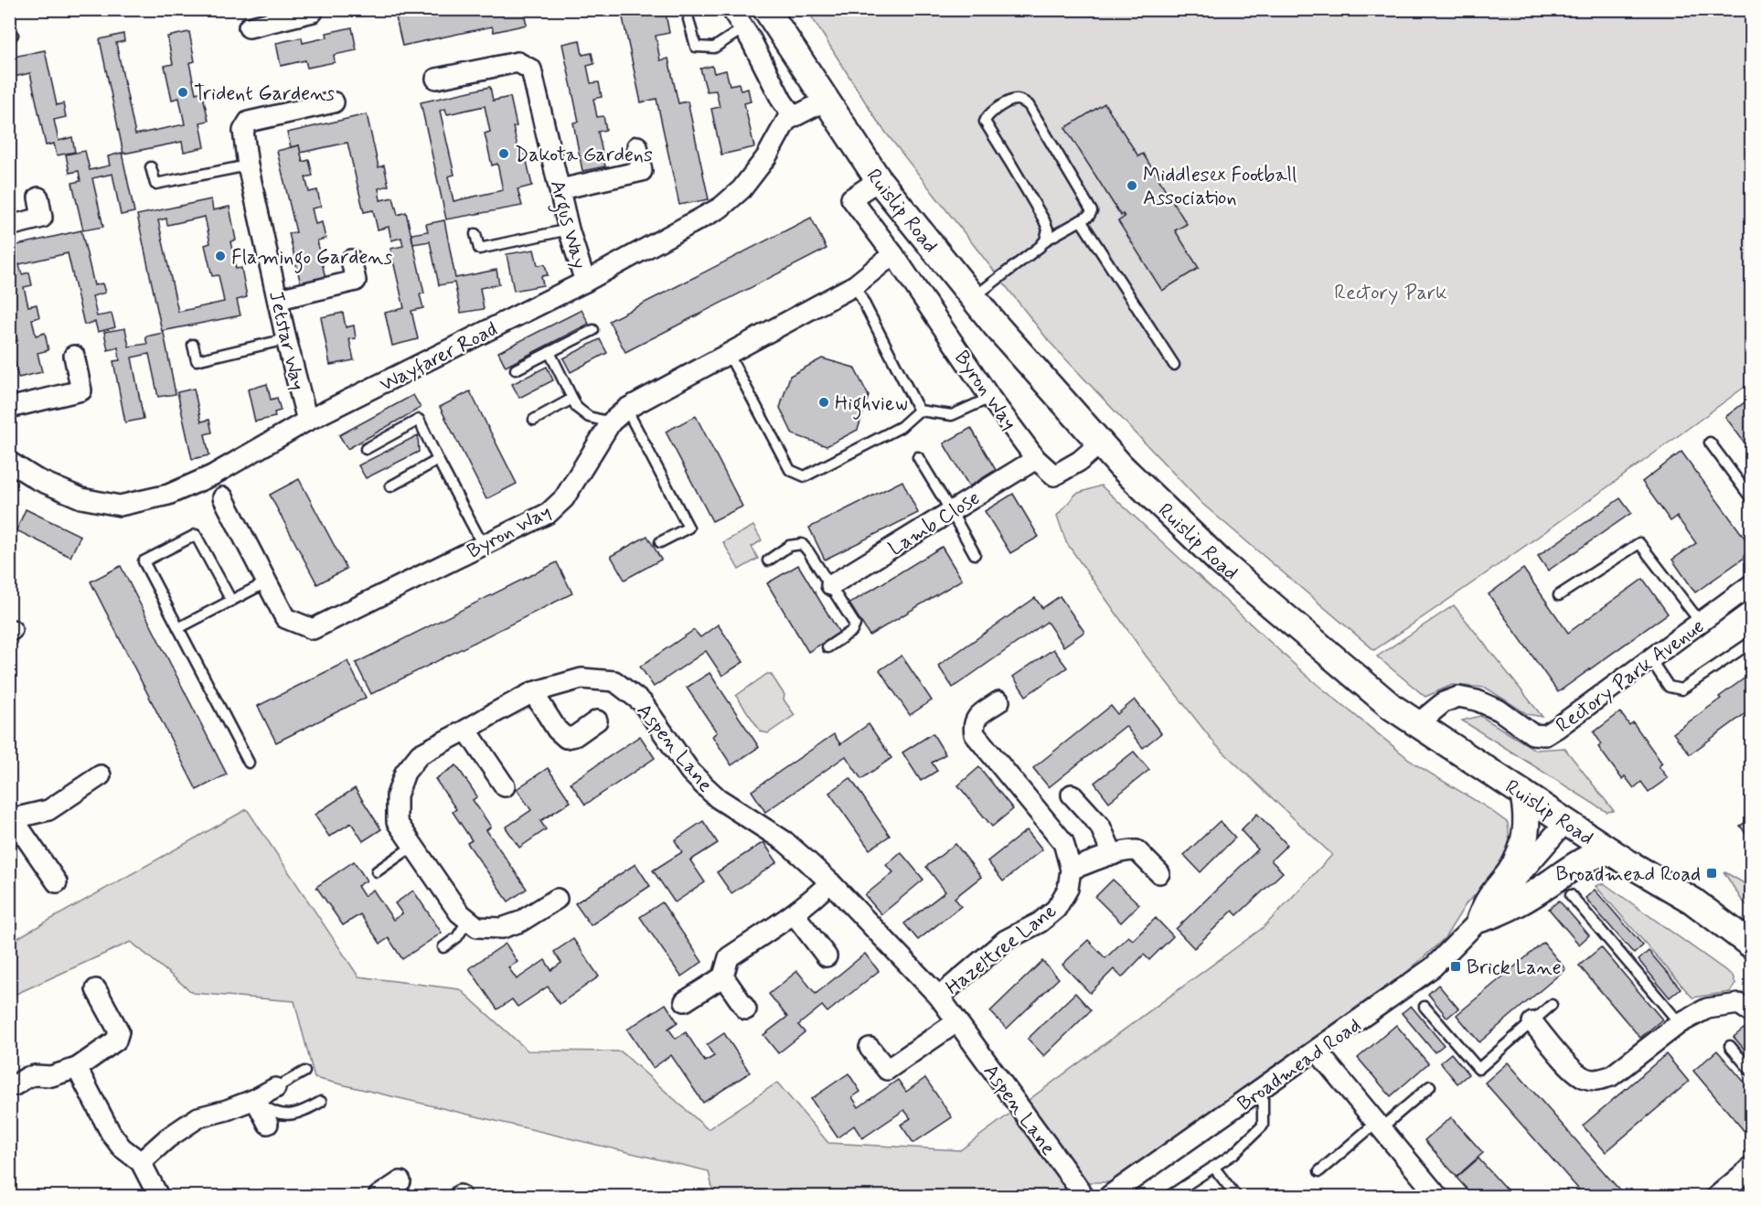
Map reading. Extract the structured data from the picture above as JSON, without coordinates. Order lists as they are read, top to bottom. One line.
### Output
{"streets":{"main road":["Ruislip Road"],"street":["Argus Way","Jetstar Way","Wayfarer Road","Byron Way","Lamb Close","Rectory Park Avenue","Aspen Lane","Hazeltree Lane","Broadmead Road"]},"crossings":[["Ruislip Road","Wayfarer Road"],["Ruislip Road","Byron Way"],["Ruislip Road","Rectory Park Avenue"],["Ruislip Road","Broadmead Road"],["Argus Way","Wayfarer Road"],["Jetstar Way","Wayfarer Road"],["Byron Way","Lamb Close"],["Aspen Lane","Hazeltree Lane"]],"parks":["Rectory Park"],"places":{"other":["Trident Gardens","Dakota Gardens","Middlesex Football Association","Flamingo Gardens","Highview"],"transit":["Broadmead Road","Brick Lane"]}}
